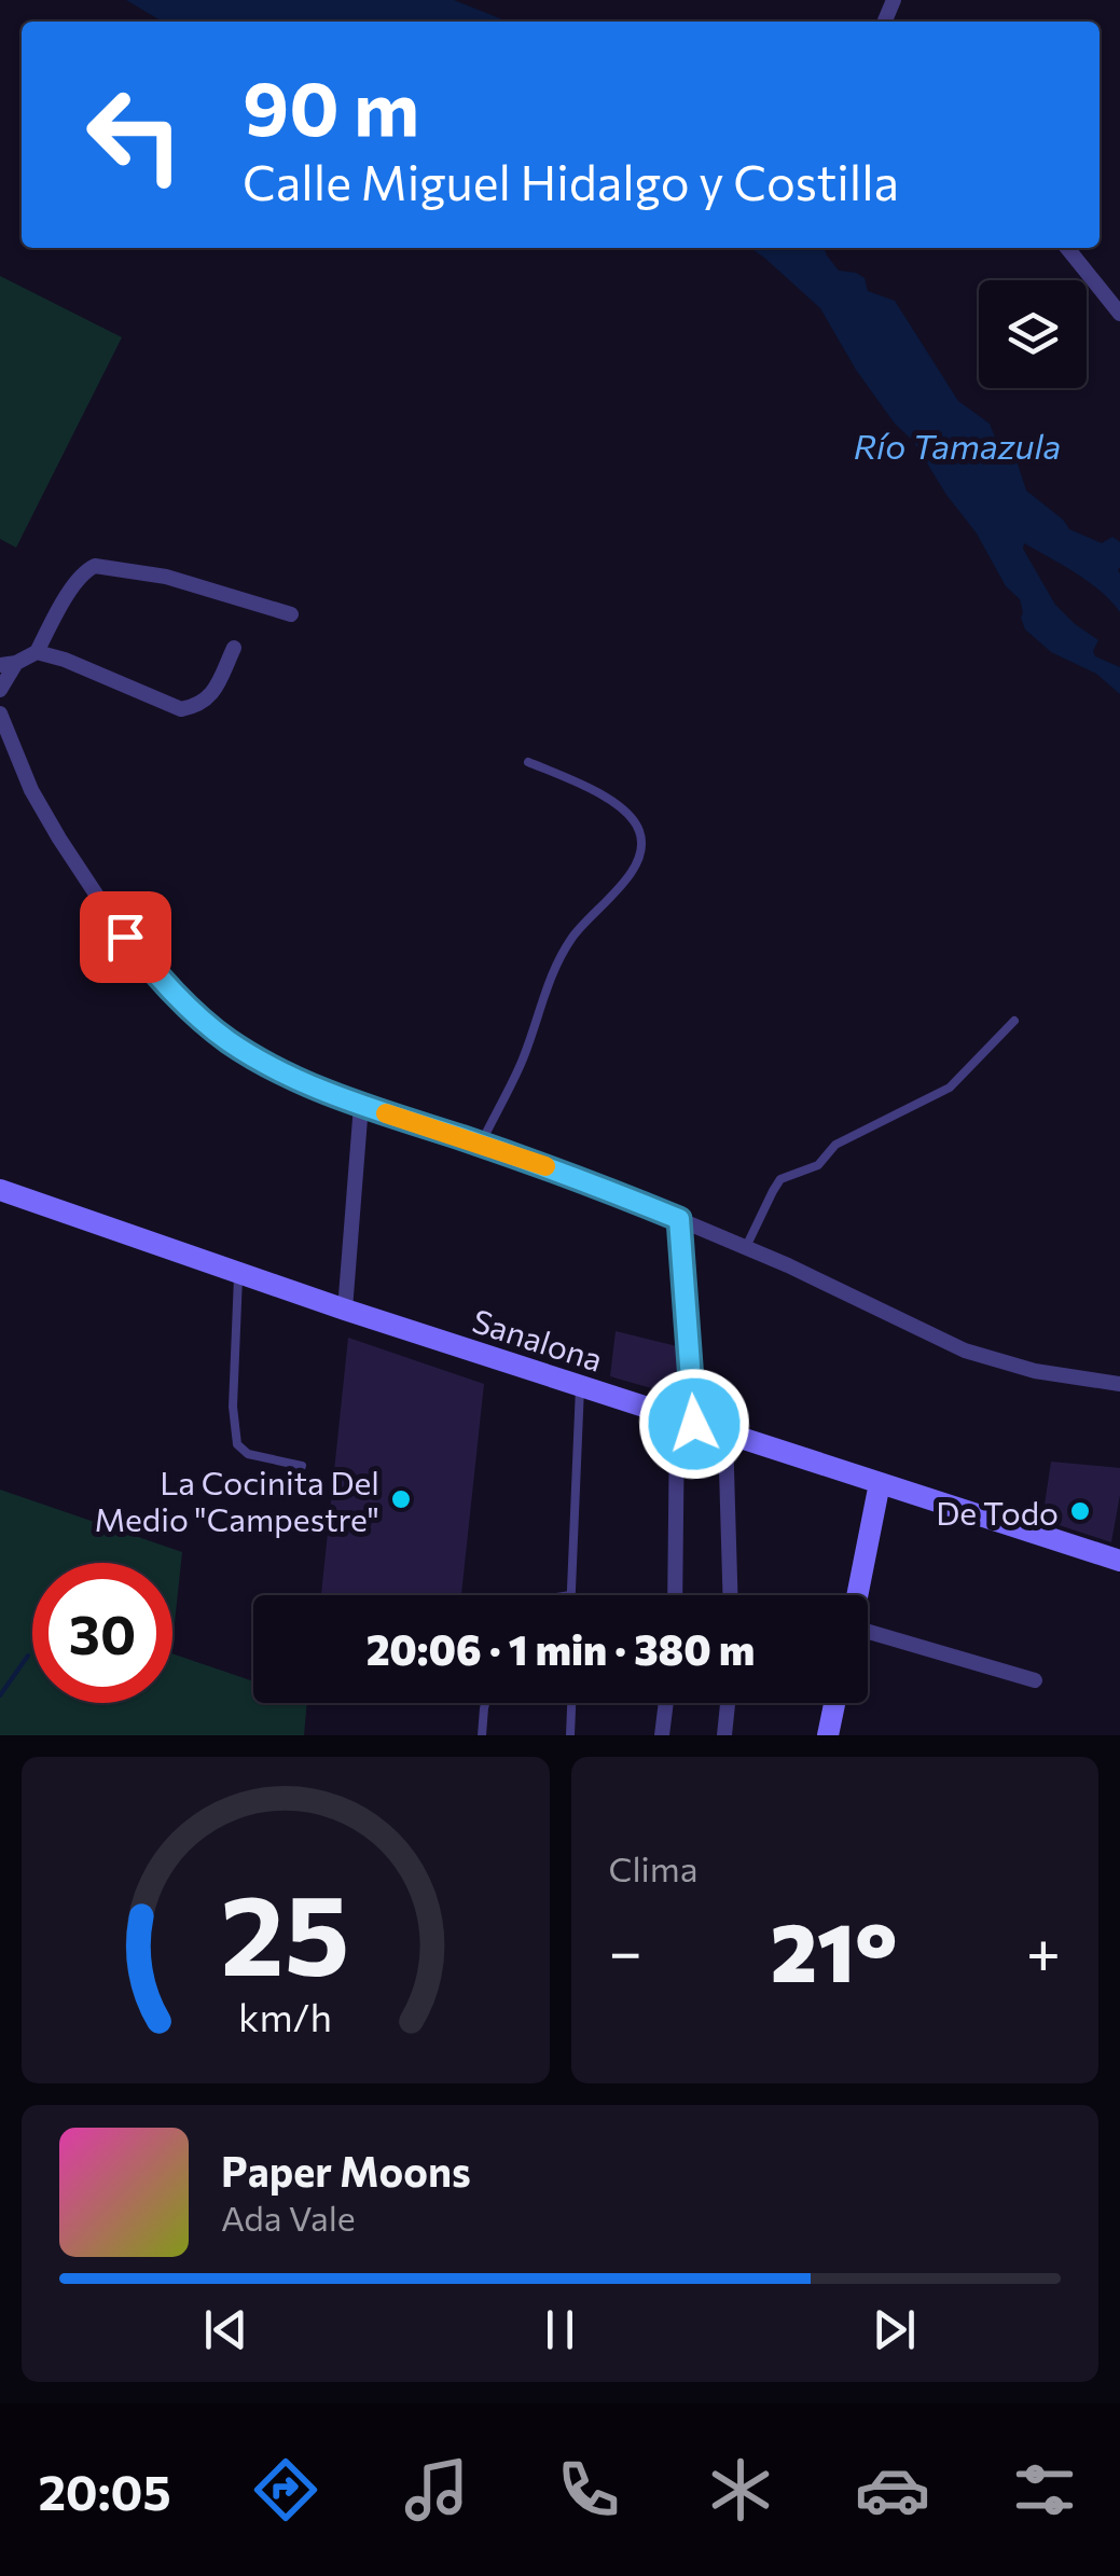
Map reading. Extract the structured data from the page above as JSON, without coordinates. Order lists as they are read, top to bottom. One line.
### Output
{"streets":{"main road":["Sanalona"]},"water":["Río Tamazula"],"places":["La Cocinita Del Medio \"Campestre\"","De Todo"],"page":{"turn":["90 m","Calle Miguel Hidalgo y Costilla"],"limit":"30","trip":"20:06 · 1 min · 380 m","tile":"Clima","heat":["−","21°","+"],"song":["Paper Moons","Ada Vale"],"tabs":"20:05","gauge":["25","km/h"]}}
